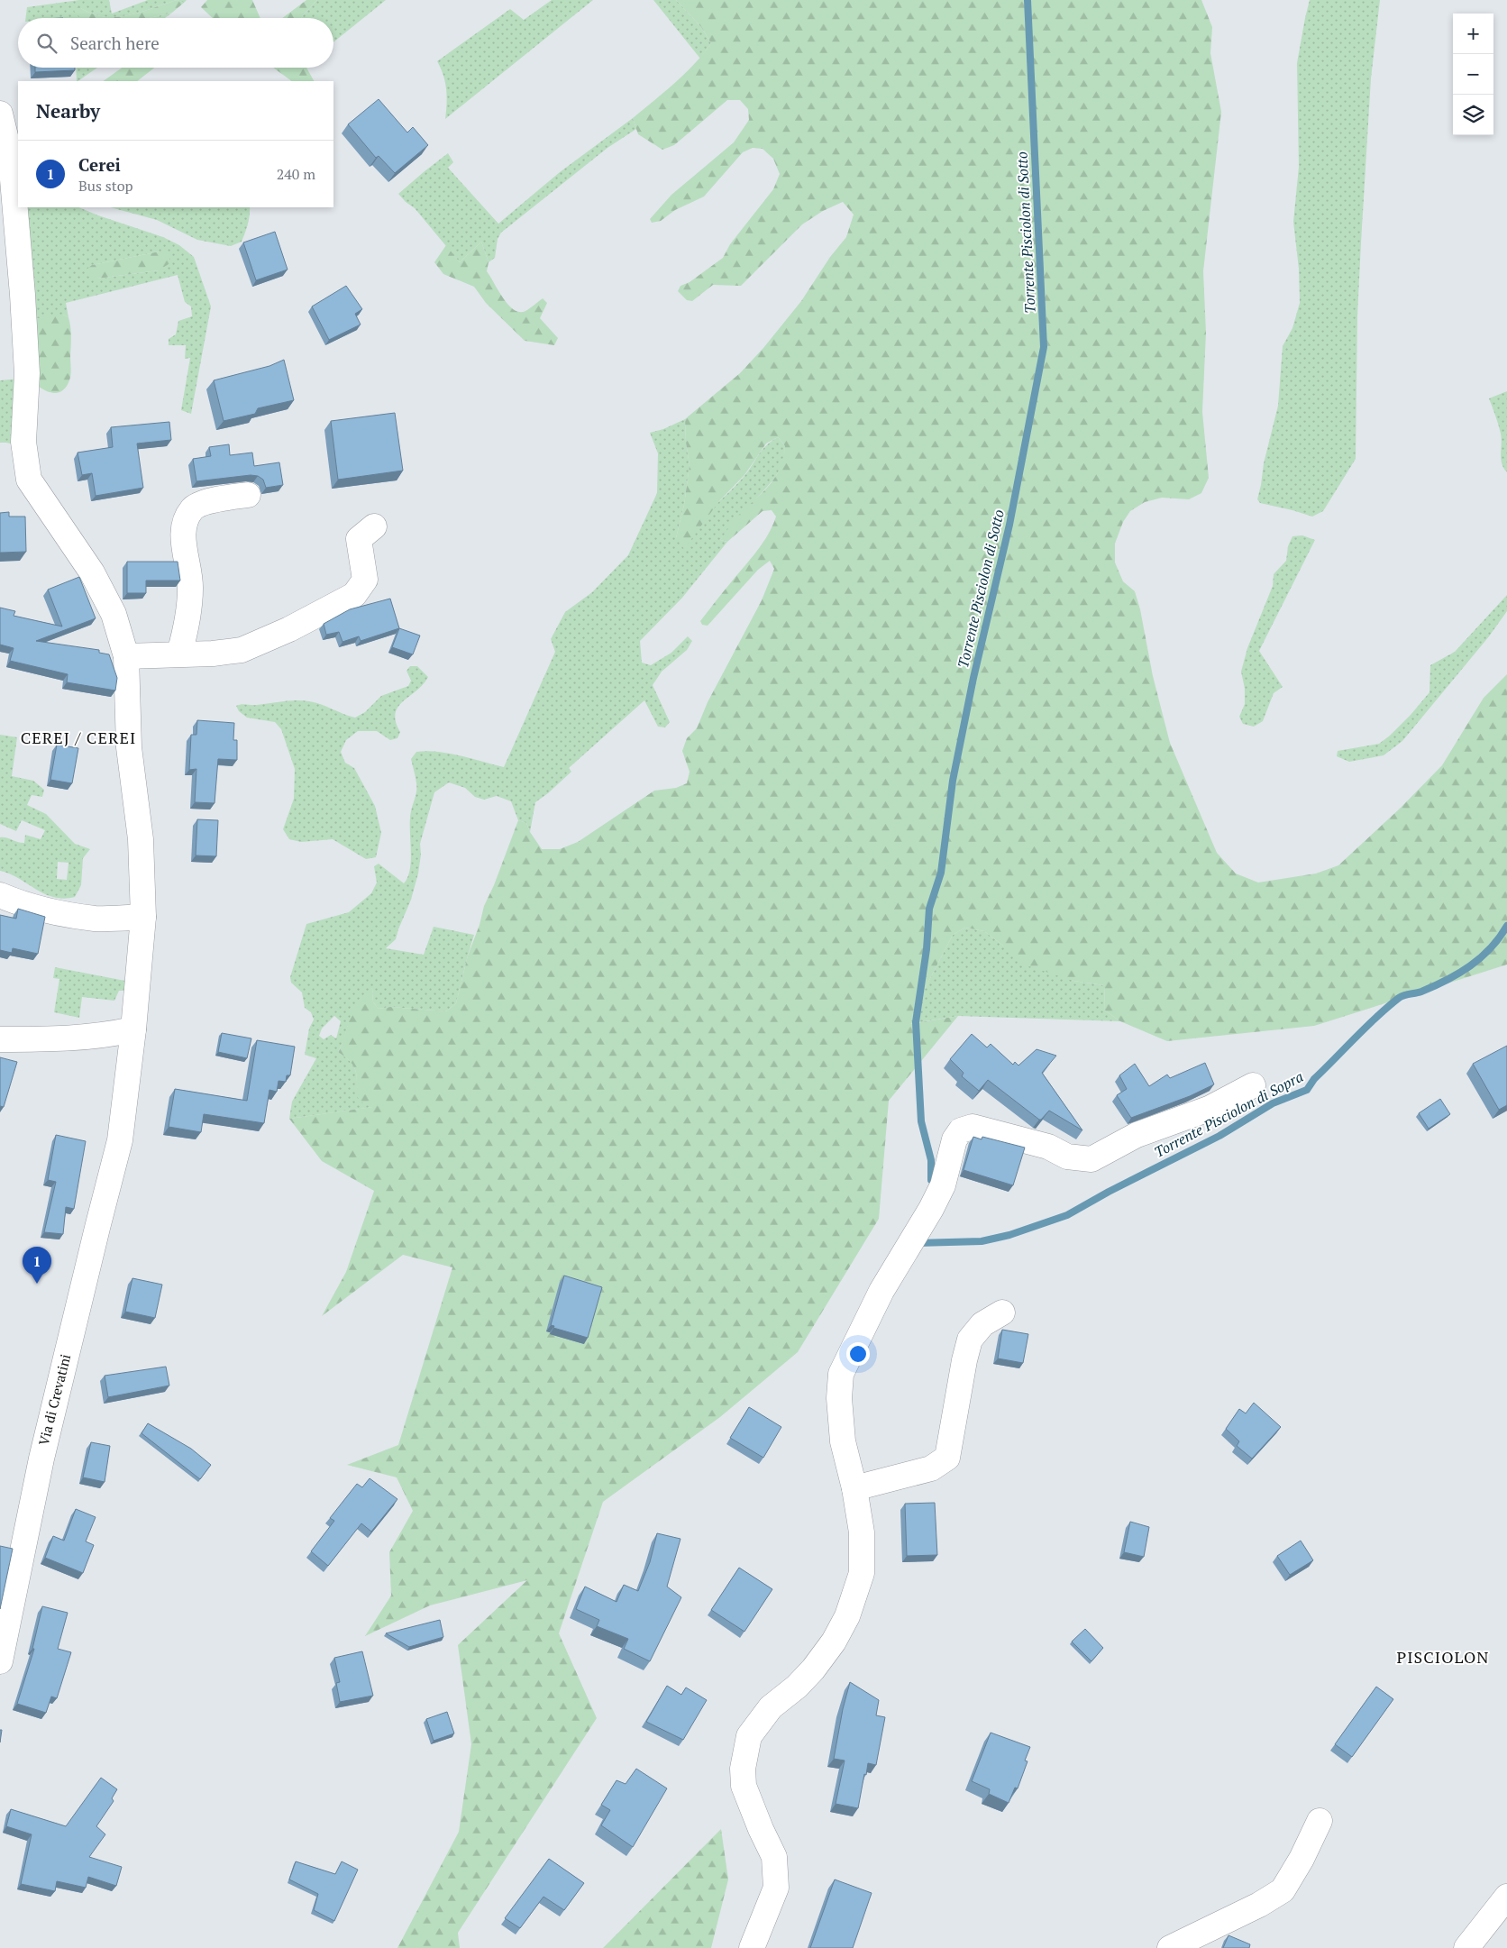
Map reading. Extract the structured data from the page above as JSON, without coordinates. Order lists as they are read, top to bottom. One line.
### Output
{"streets":{"street":["Via di Crevatini"]},"districts":["CEREJ / CEREI","PISCIOLON"],"water":["Torrente Pisciolon di Sotto","Torrente Pisciolon di Sopra"],"page":{"map_buttons":["+","−"],"search":"Search here","heading":"Nearby","list":[{"mark":"1","name":"Cerei","note":"Bus stop","value":"240 m"}],"pins":"1"}}
